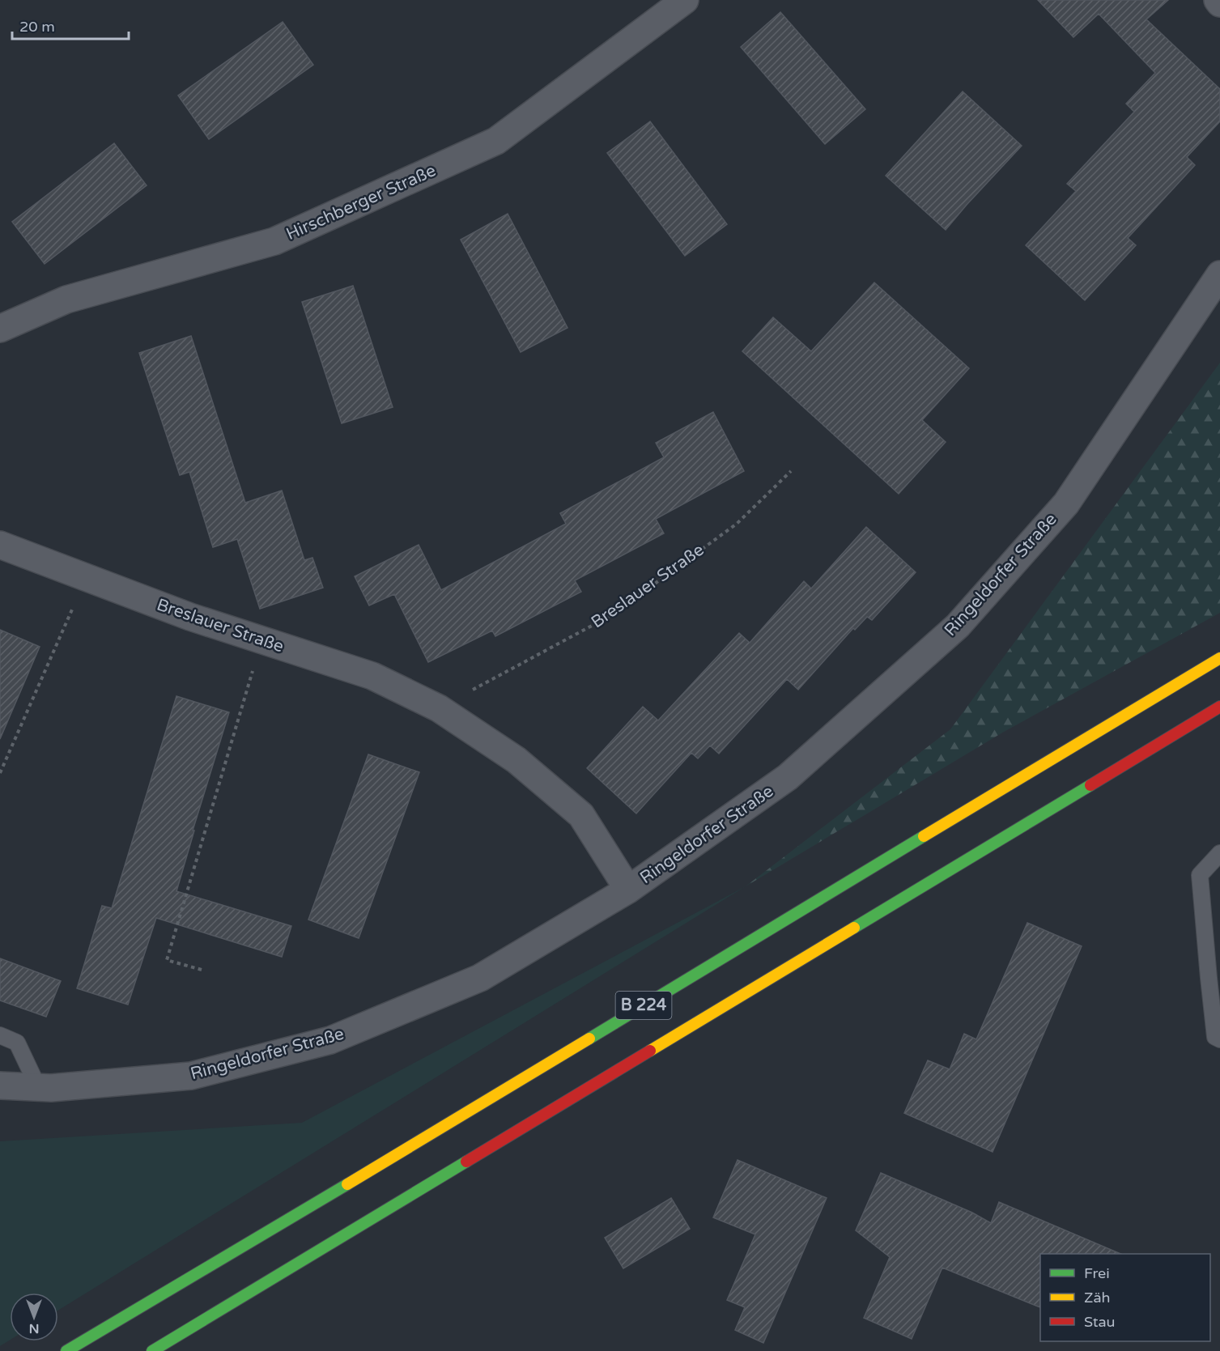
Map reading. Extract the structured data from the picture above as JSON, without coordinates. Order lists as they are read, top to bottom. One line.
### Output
{"streets":{"highway":["B 224"],"street":["Hirschberger Straße","Ringeldorfer Straße","Breslauer Straße"]},"crossings":[["Ringeldorfer Straße","Breslauer Straße"]],"legend":["Frei","Zäh","Stau"],"scale_bar":"20 m","north":"bottom"}
